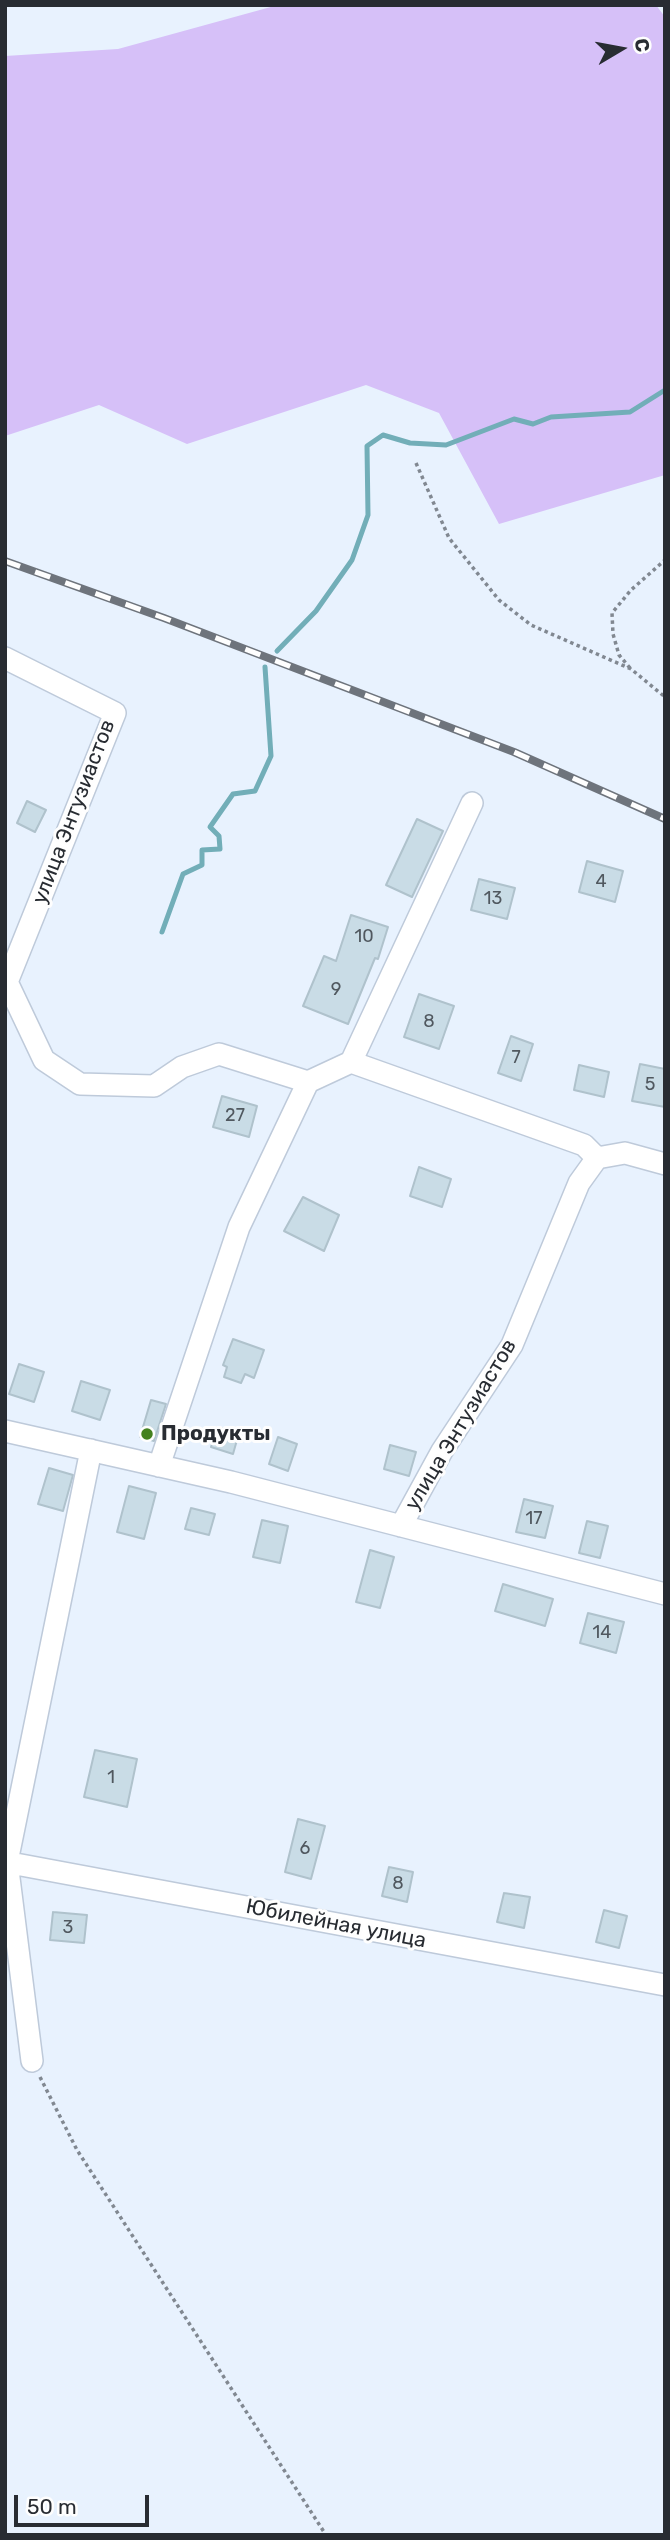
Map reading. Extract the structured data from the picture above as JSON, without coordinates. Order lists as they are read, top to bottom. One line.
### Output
{"streets":{"street":["улица Энтузиастов","Юбилейная улица"]},"places":["Продукты"],"house_numbers":["4","13","10","9","8","7","5","27","17","14","1","6","8","3"],"scale_bar":"50 m","north":"right"}
